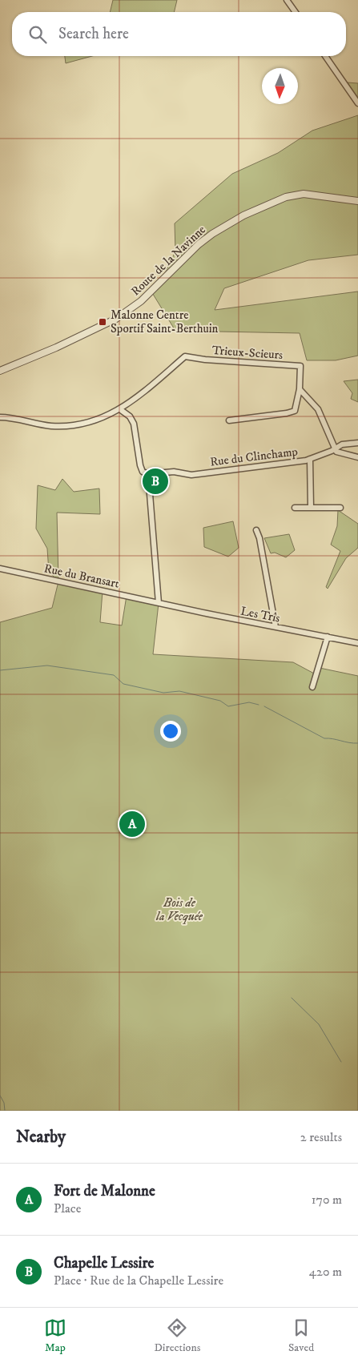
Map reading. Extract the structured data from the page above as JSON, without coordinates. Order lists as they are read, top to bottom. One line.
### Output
{"streets":{"street":["Route de la Navinne","Trieux-Scieurs","Rue du Clinchamp","Rue du Bransart","Les Trîs"]},"crossings":[["Rue du Bransart","Les Trîs"]],"parks":["Bois de la Vecquée"],"places":{"transit":["Malonne Centre Sportif Saint-Berthuin"]},"north":"bottom","page":{"search":"Search here","pins":["B","A"],"heading":["Nearby","2 results"],"list":[{"mark":"A","name":"Fort de Malonne","note":"Place","value":"170 m"},{"mark":"B","name":"Chapelle Lessire","note":"Place · Rue de la Chapelle Lessire","value":"420 m"}],"nav":["Map","Directions","Saved"]}}
